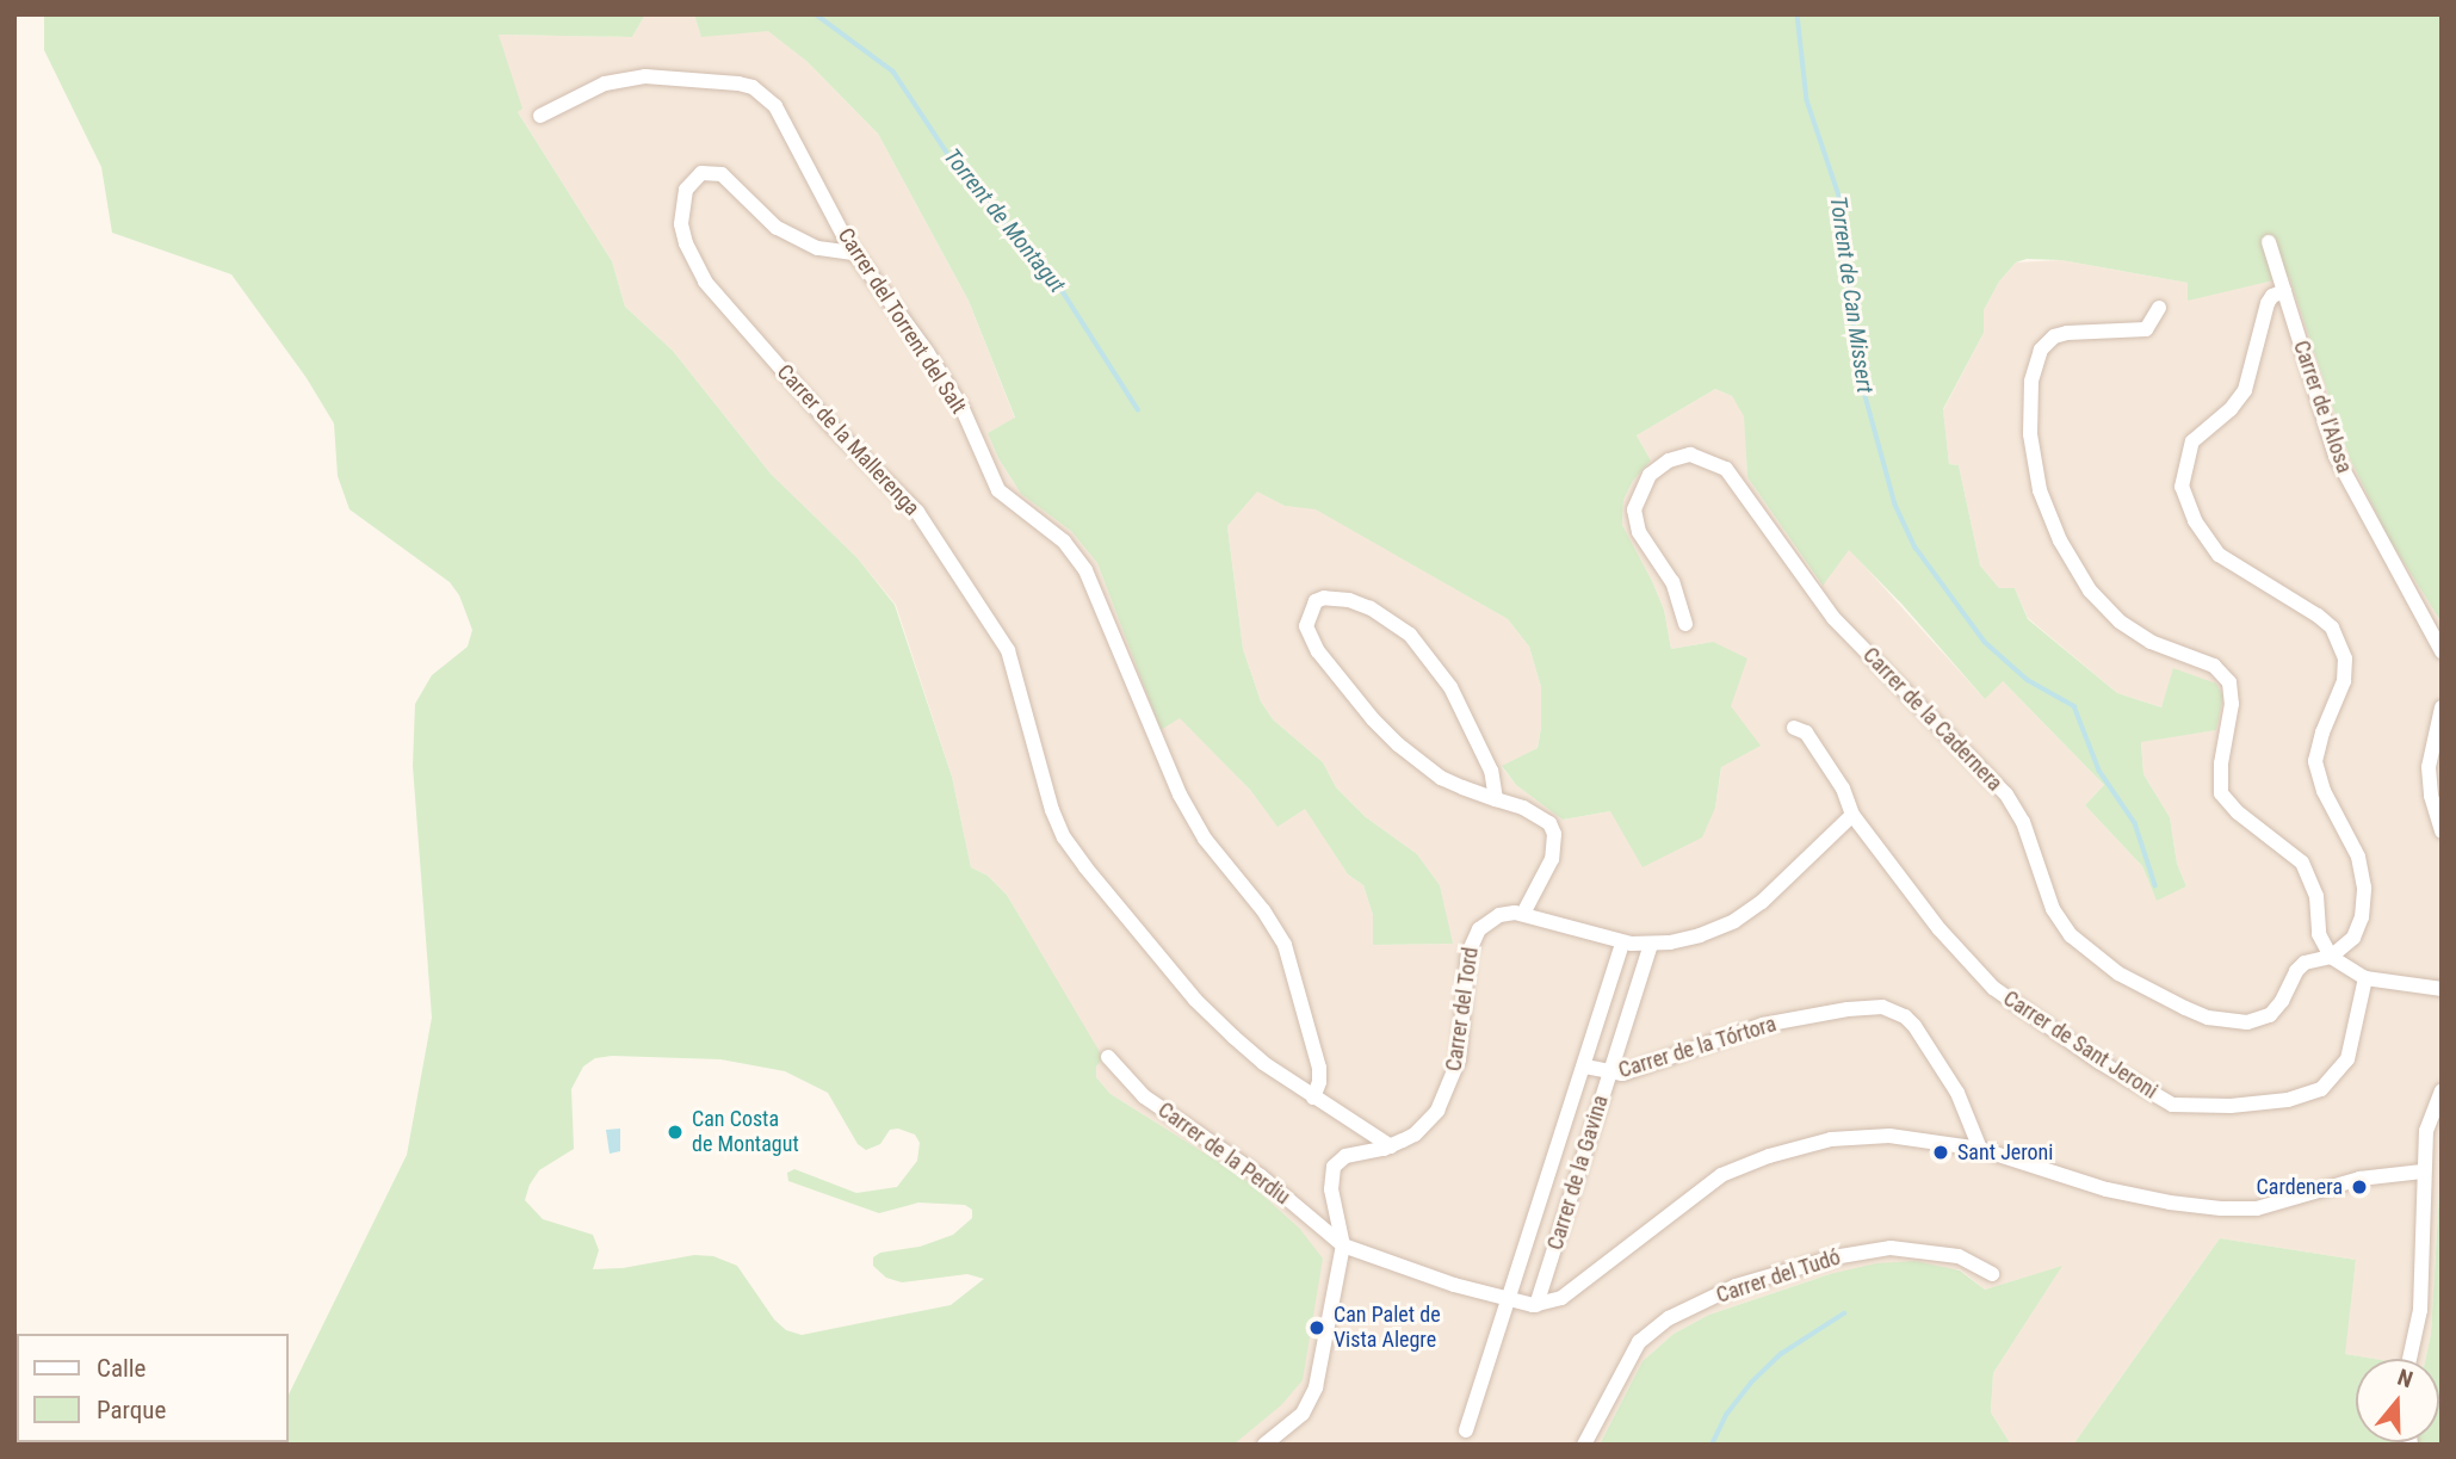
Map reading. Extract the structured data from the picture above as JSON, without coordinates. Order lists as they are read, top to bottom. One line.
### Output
{"streets":{"street":["Carrer del Torrent del Salt","Carrer de l'Alosa","Carrer de la Mallerenga","Carrer de la Cadernera","Carrer del Tord","Carrer de Sant Jeroni","Carrer de la Tórtora","Carrer de la Perdiu","Carrer de la Gavina","Carrer del Tudó"]},"crossings":[["Carrer del Torrent del Salt","Carrer de la Mallerenga"],["Carrer de la Mallerenga","Carrer del Tord"],["Carrer del Tord","Carrer de la Perdiu"],["Carrer de la Tórtora","Carrer de la Gavina"]],"water":["Torrent de Montagut","Torrent de Can Missert"],"places":["Can Costa de Montagut","Sant Jeroni","Cardenera","Can Palet de Vista Alegre"],"legend":["Calle","Parque"],"north":"top"}
